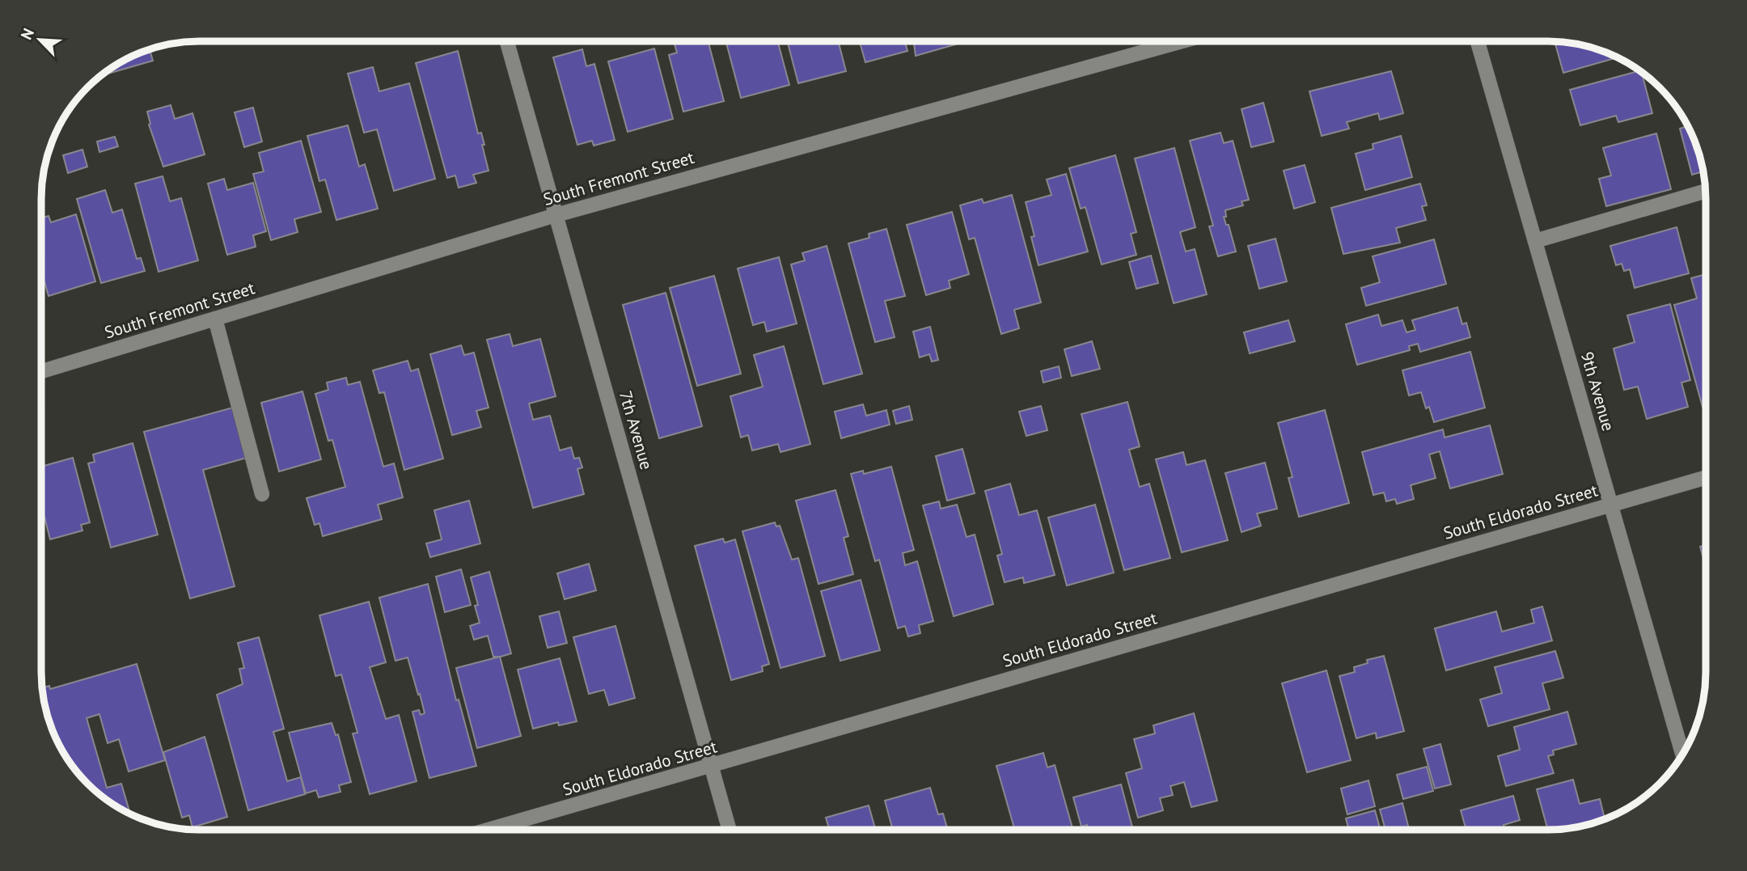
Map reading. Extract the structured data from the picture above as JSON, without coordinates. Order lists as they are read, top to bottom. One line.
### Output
{"streets":{"street":["South Fremont Street","9th Avenue","7th Avenue","South Eldorado Street"]},"crossings":[["South Fremont Street","7th Avenue"],["9th Avenue","South Eldorado Street"],["7th Avenue","South Eldorado Street"]],"north":"top left"}
